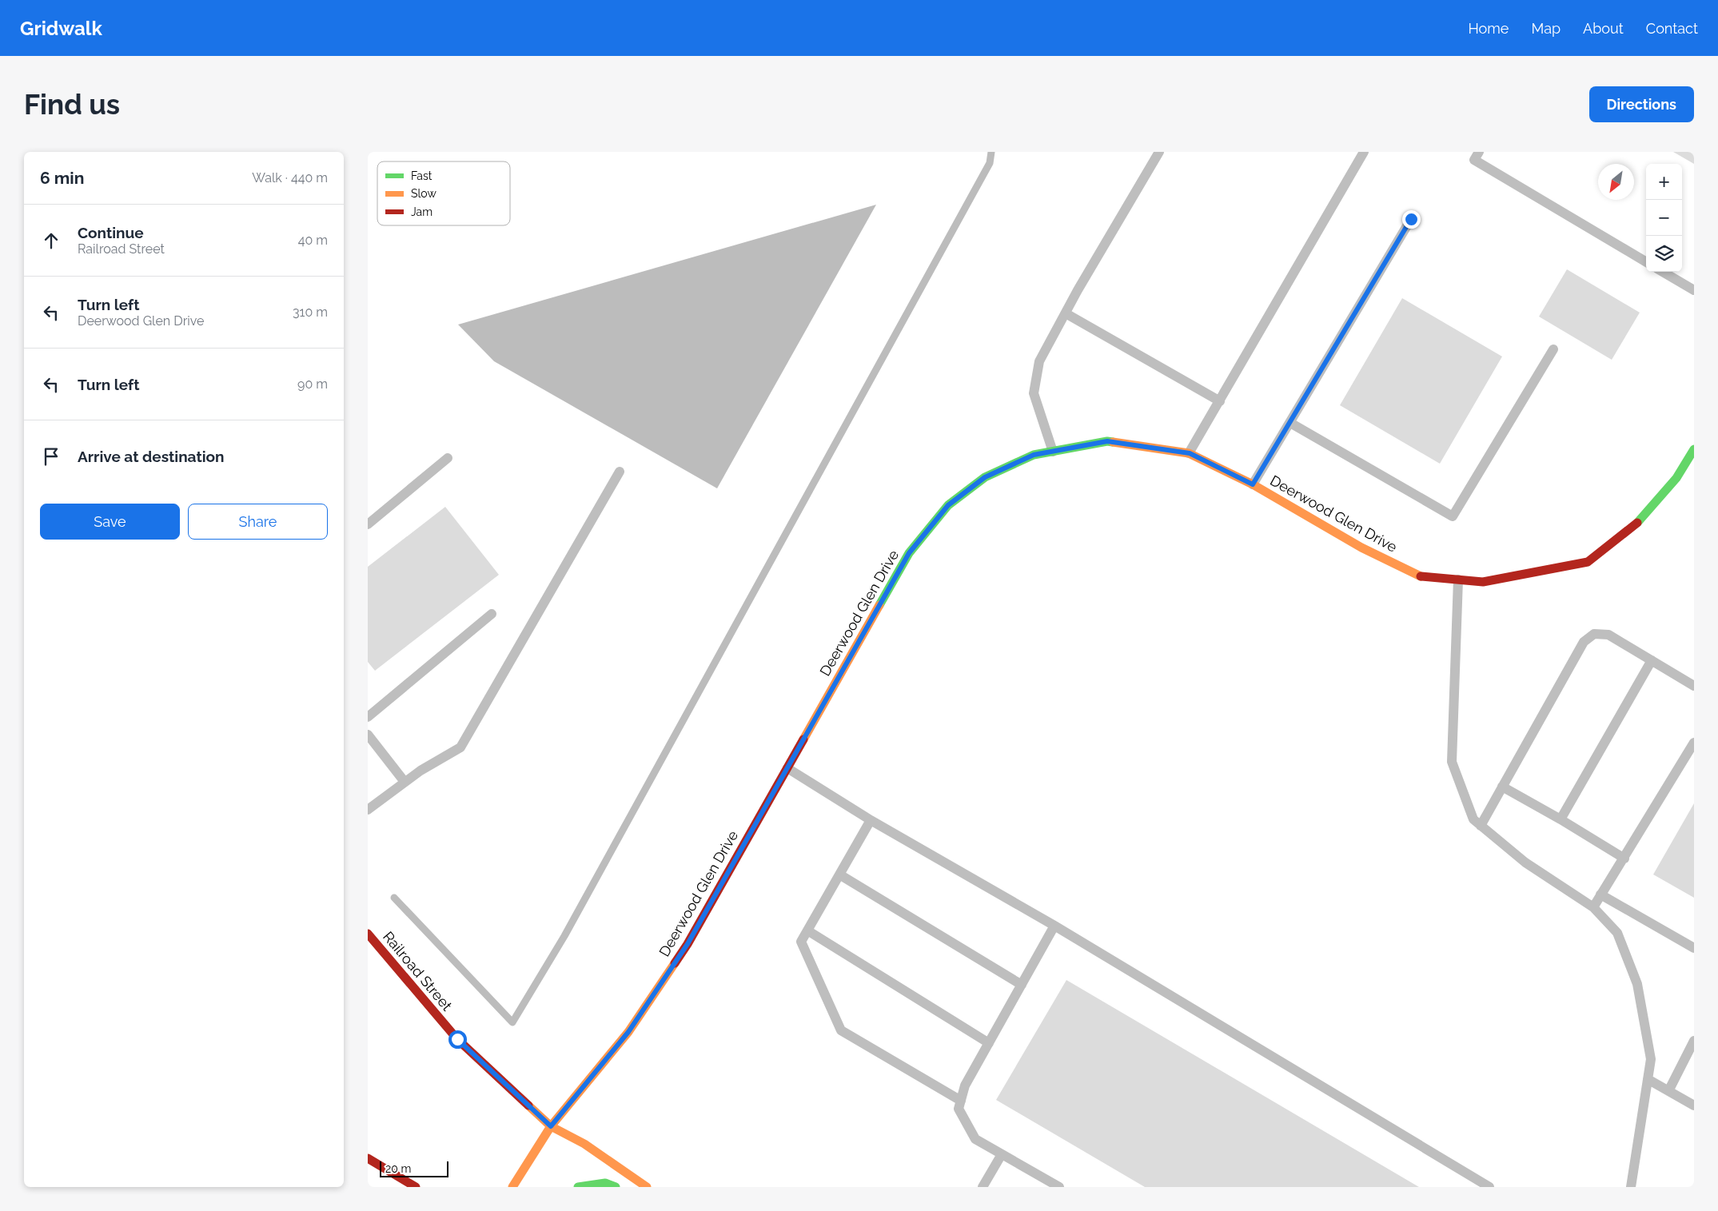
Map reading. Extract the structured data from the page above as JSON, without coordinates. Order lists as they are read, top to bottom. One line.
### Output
{"streets":{"main road":["Deerwood Glen Drive","Railroad Street"]},"crossings":[["Deerwood Glen Drive","Railroad Street"]],"legend":["Fast","Slow","Jam"],"scale_bar":"20 m","north":"bottom left","page":{"header":"Gridwalk","nav":["Home","Map","About","Contact"],"buttons":["Directions",["Save","Share"]],"title":"Find us","heading":["6 min","Walk · 440 m"],"map_buttons":["+","−"],"list":[["Continue","Railroad Street","40 m"],["Turn left","Deerwood Glen Drive","310 m"],["Turn left","90 m"],"Arrive at destination"],"scale":"20 m"}}
